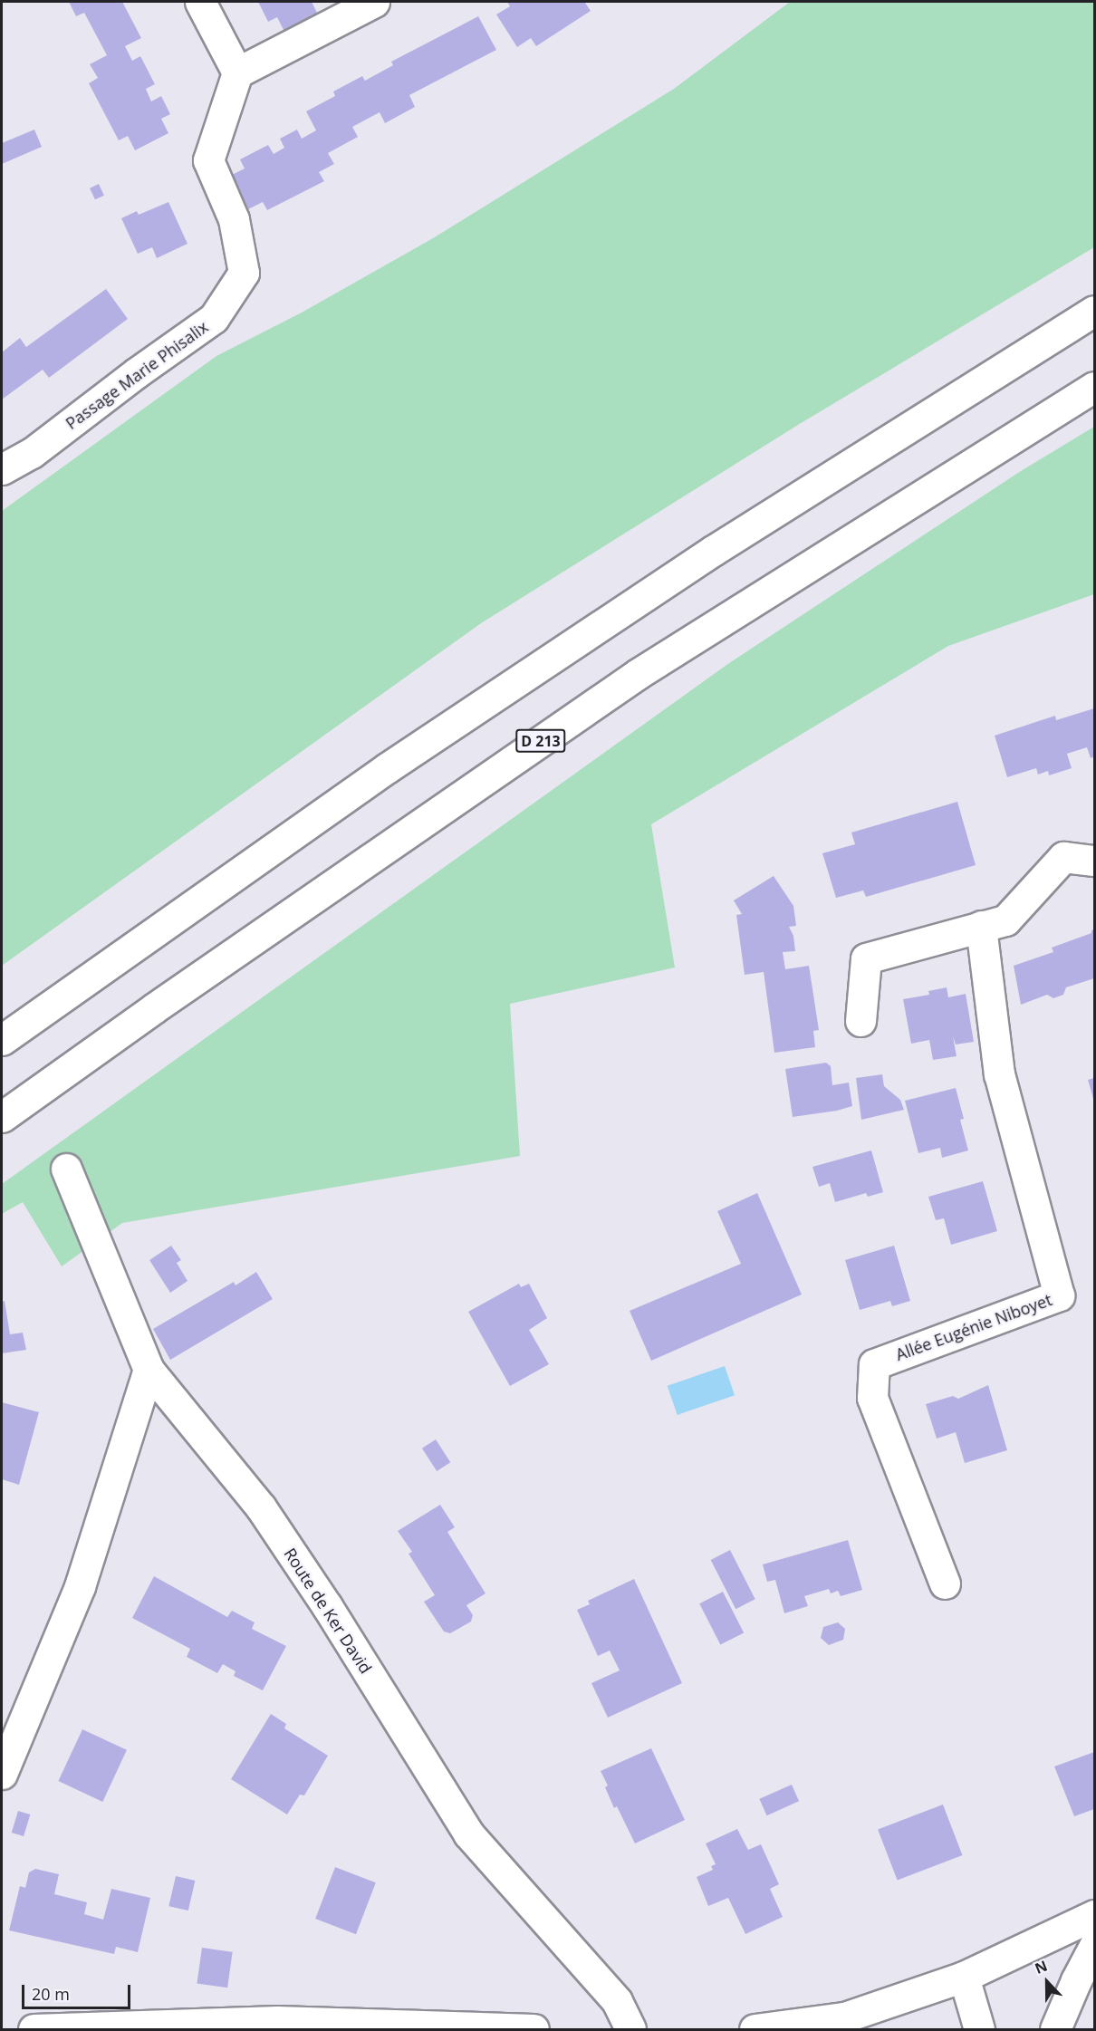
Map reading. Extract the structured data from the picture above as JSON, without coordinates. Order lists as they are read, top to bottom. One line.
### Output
{"streets":{"main road":["Passage Marie Phisalix","D 213","Allée Eugénie Niboyet","Route de Ker David"]},"scale_bar":"20 m","north":"top"}
